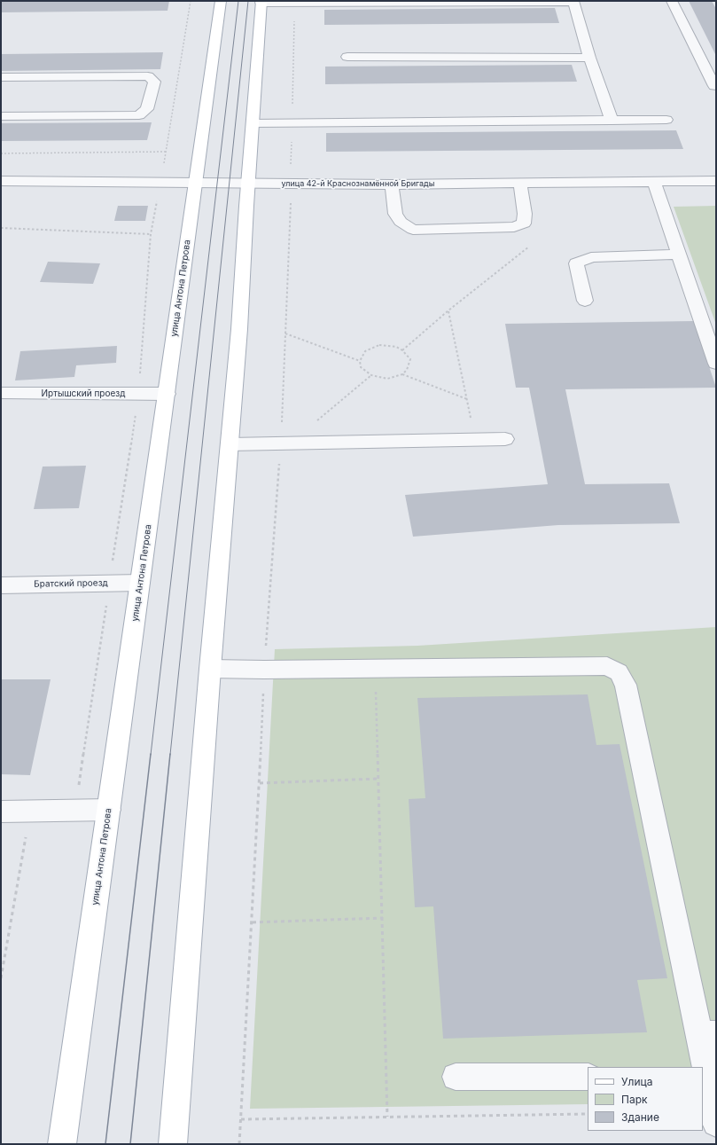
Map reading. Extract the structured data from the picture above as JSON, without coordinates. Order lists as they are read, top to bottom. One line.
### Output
{"streets":{"main road":["улица Антона Петрова"],"street":["улица 42-й Краснознамённой Бригады","Иртышский проезд","Братский проезд"]},"crossings":[["улица 42-й Краснознамённой Бригады","улица Антона Петрова"],["улица Антона Петрова","Иртышский проезд"],["улица Антона Петрова","Братский проезд"]],"legend":["Улица","Парк","Здание"]}
